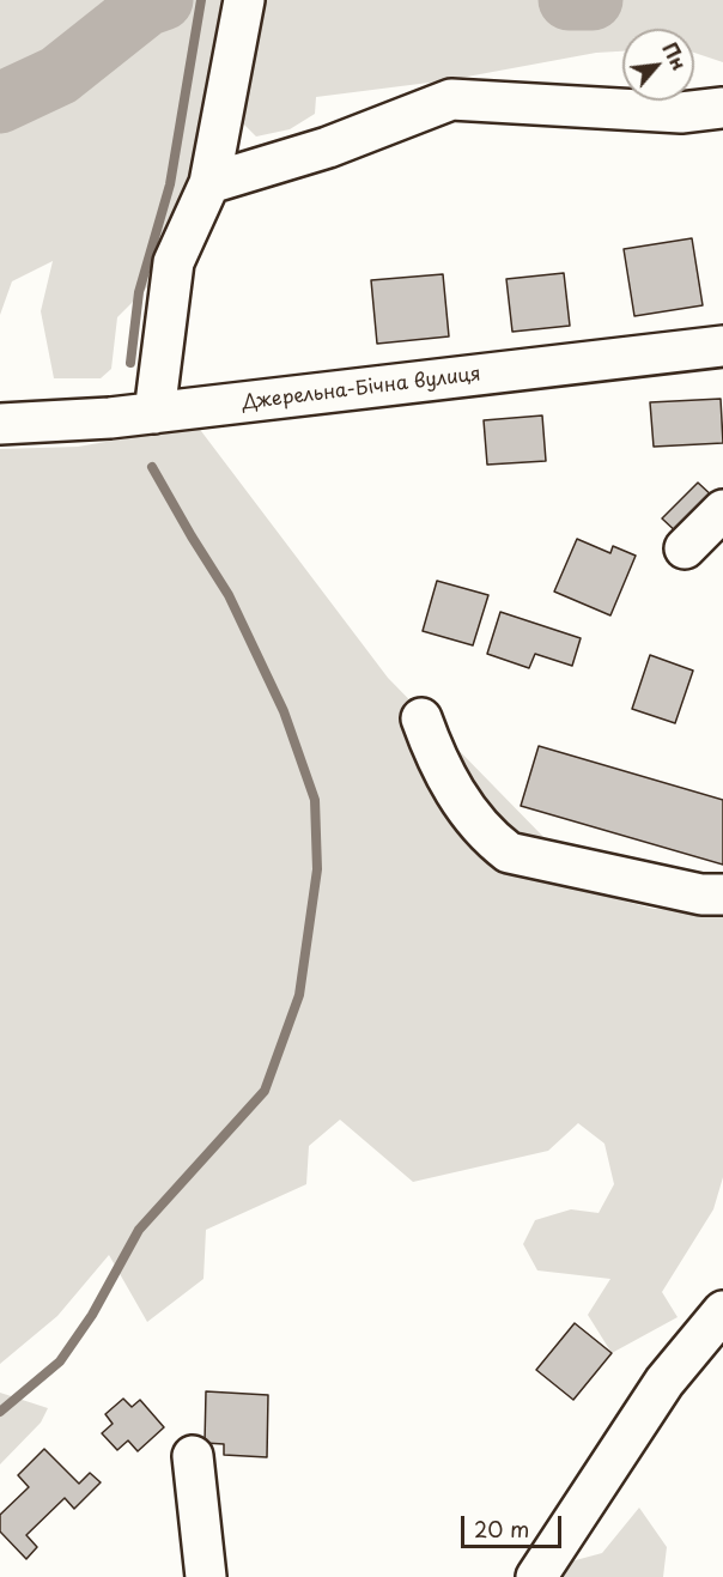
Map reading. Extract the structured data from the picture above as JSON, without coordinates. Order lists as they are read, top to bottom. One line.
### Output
{"streets":{"street":["Джерельна-Бічна вулиця"]},"scale_bar":"20 m","north":"top right"}
